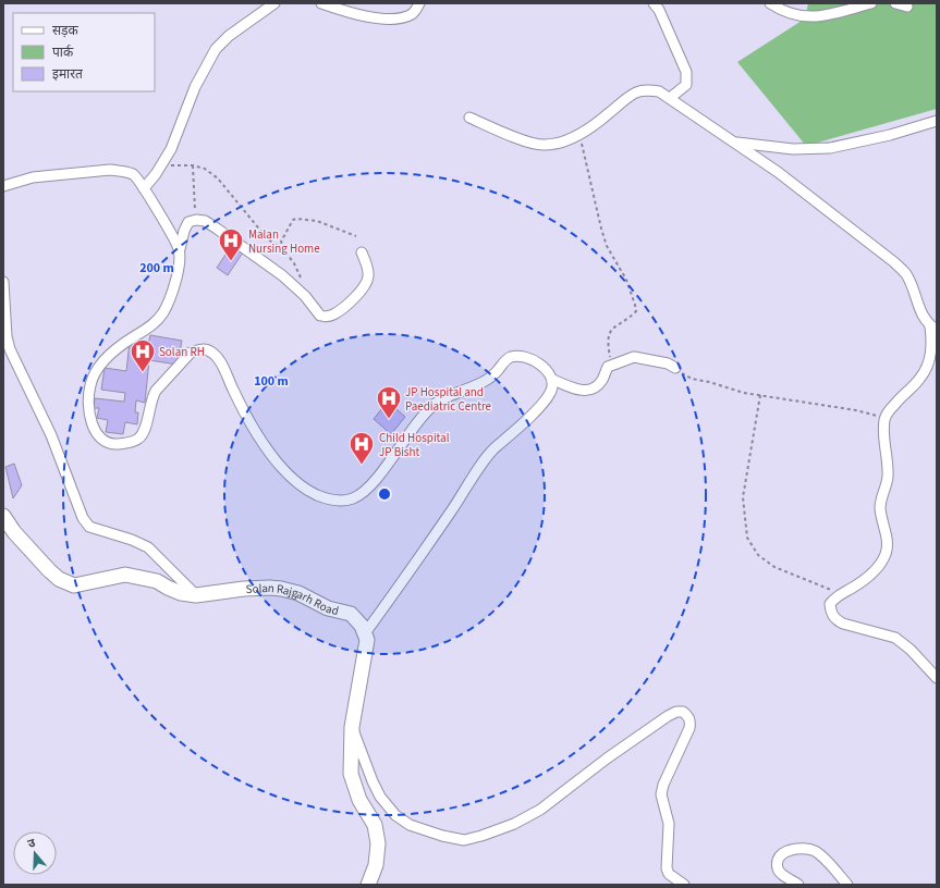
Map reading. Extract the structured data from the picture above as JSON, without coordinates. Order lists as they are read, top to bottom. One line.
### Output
{"streets":{"main road":["Solan Rajgarh Road"]},"places":{"hospital":["Malan Nursing Home","Solan RH","JP Hospital and Paediatric Centre","Child Hospital JP Bisht"]},"legend":["सड़क","पार्क","इमारत"],"north":"top","rings":["200 m","100 m"]}
